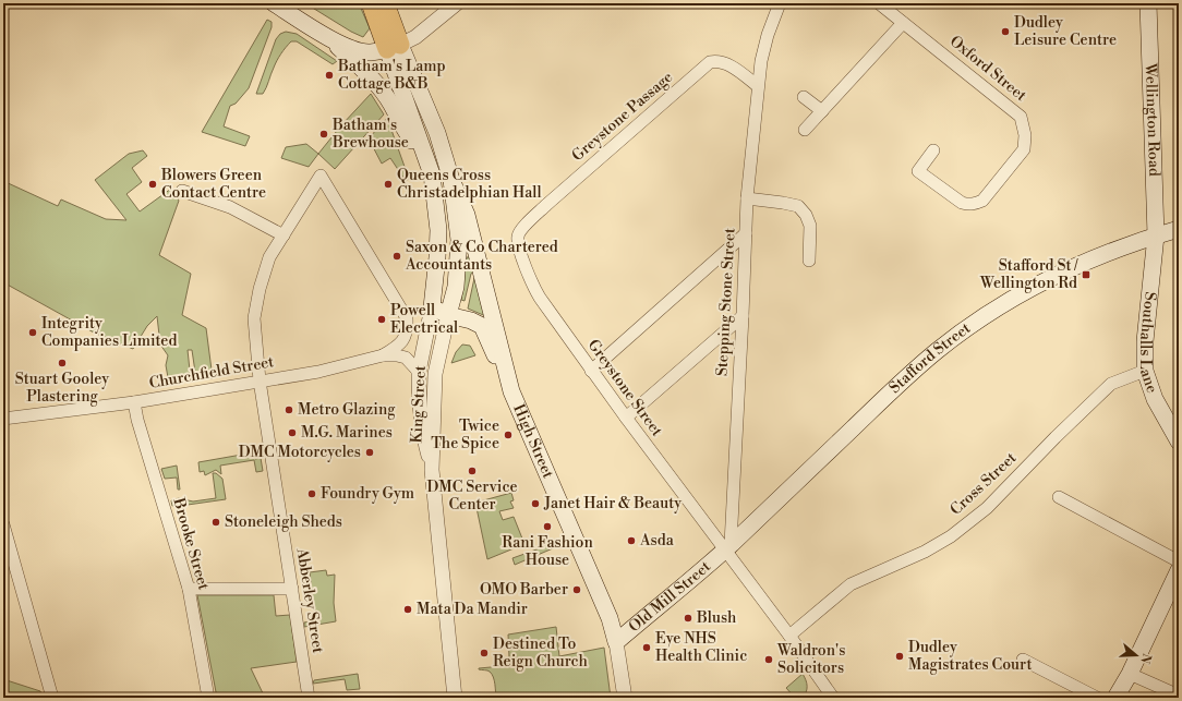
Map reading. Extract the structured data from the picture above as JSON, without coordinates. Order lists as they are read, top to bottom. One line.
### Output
{"streets":{"main road":["Wellington Road","Southalls Lane","Stafford Street","High Street","Old Mill Street"],"street":["Oxford Street","Greystone Passage","Stepping Stone Street","Churchfield Street","Greystone Street","King Street","Cross Street","Brooke Street","Abberley Street"]},"crossings":[["Greystone Passage","Stepping Stone Street"],["Greystone Passage","Greystone Street"],["Wellington Road","Southalls Lane"],["Wellington Road","Stafford Street"],["Stepping Stone Street","Stafford Street"],["Stepping Stone Street","Greystone Street"],["Stepping Stone Street","Old Mill Street"],["Southalls Lane","Stafford Street"],["Southalls Lane","Cross Street"],["Stafford Street","Greystone Street"],["Stafford Street","Old Mill Street"],["Churchfield Street","King Street"],["Churchfield Street","Brooke Street"],["Churchfield Street","Abberley Street"],["Greystone Street","Cross Street"],["Greystone Street","Old Mill Street"],["High Street","Old Mill Street"]],"places":{"other":["Dudley Leisure Centre","Batham's Lamp Cottage B&B","Batham's Brewhouse","Blowers Green Contact Centre","Queens Cross Christadelphian Hall","Saxon & Co Chartered Accountants","Powell Electrical","Integrity Companies Limited","Stuart Gooley Plastering","Metro Glazing","M.G. Marines","Twice The Spice","DMC Motorcycles","DMC Service Center","Foundry Gym","Janet Hair & Beauty","Stoneleigh Sheds","Rani Fashion House","Asda","OMO Barber","Mata Da Mandir","Blush","Eye NHS Health Clinic","Destined To Reign Church","Dudley Magistrates Court","Waldron's Solicitors"],"transit":["Stafford St / Wellington Rd"]},"north":"right"}
